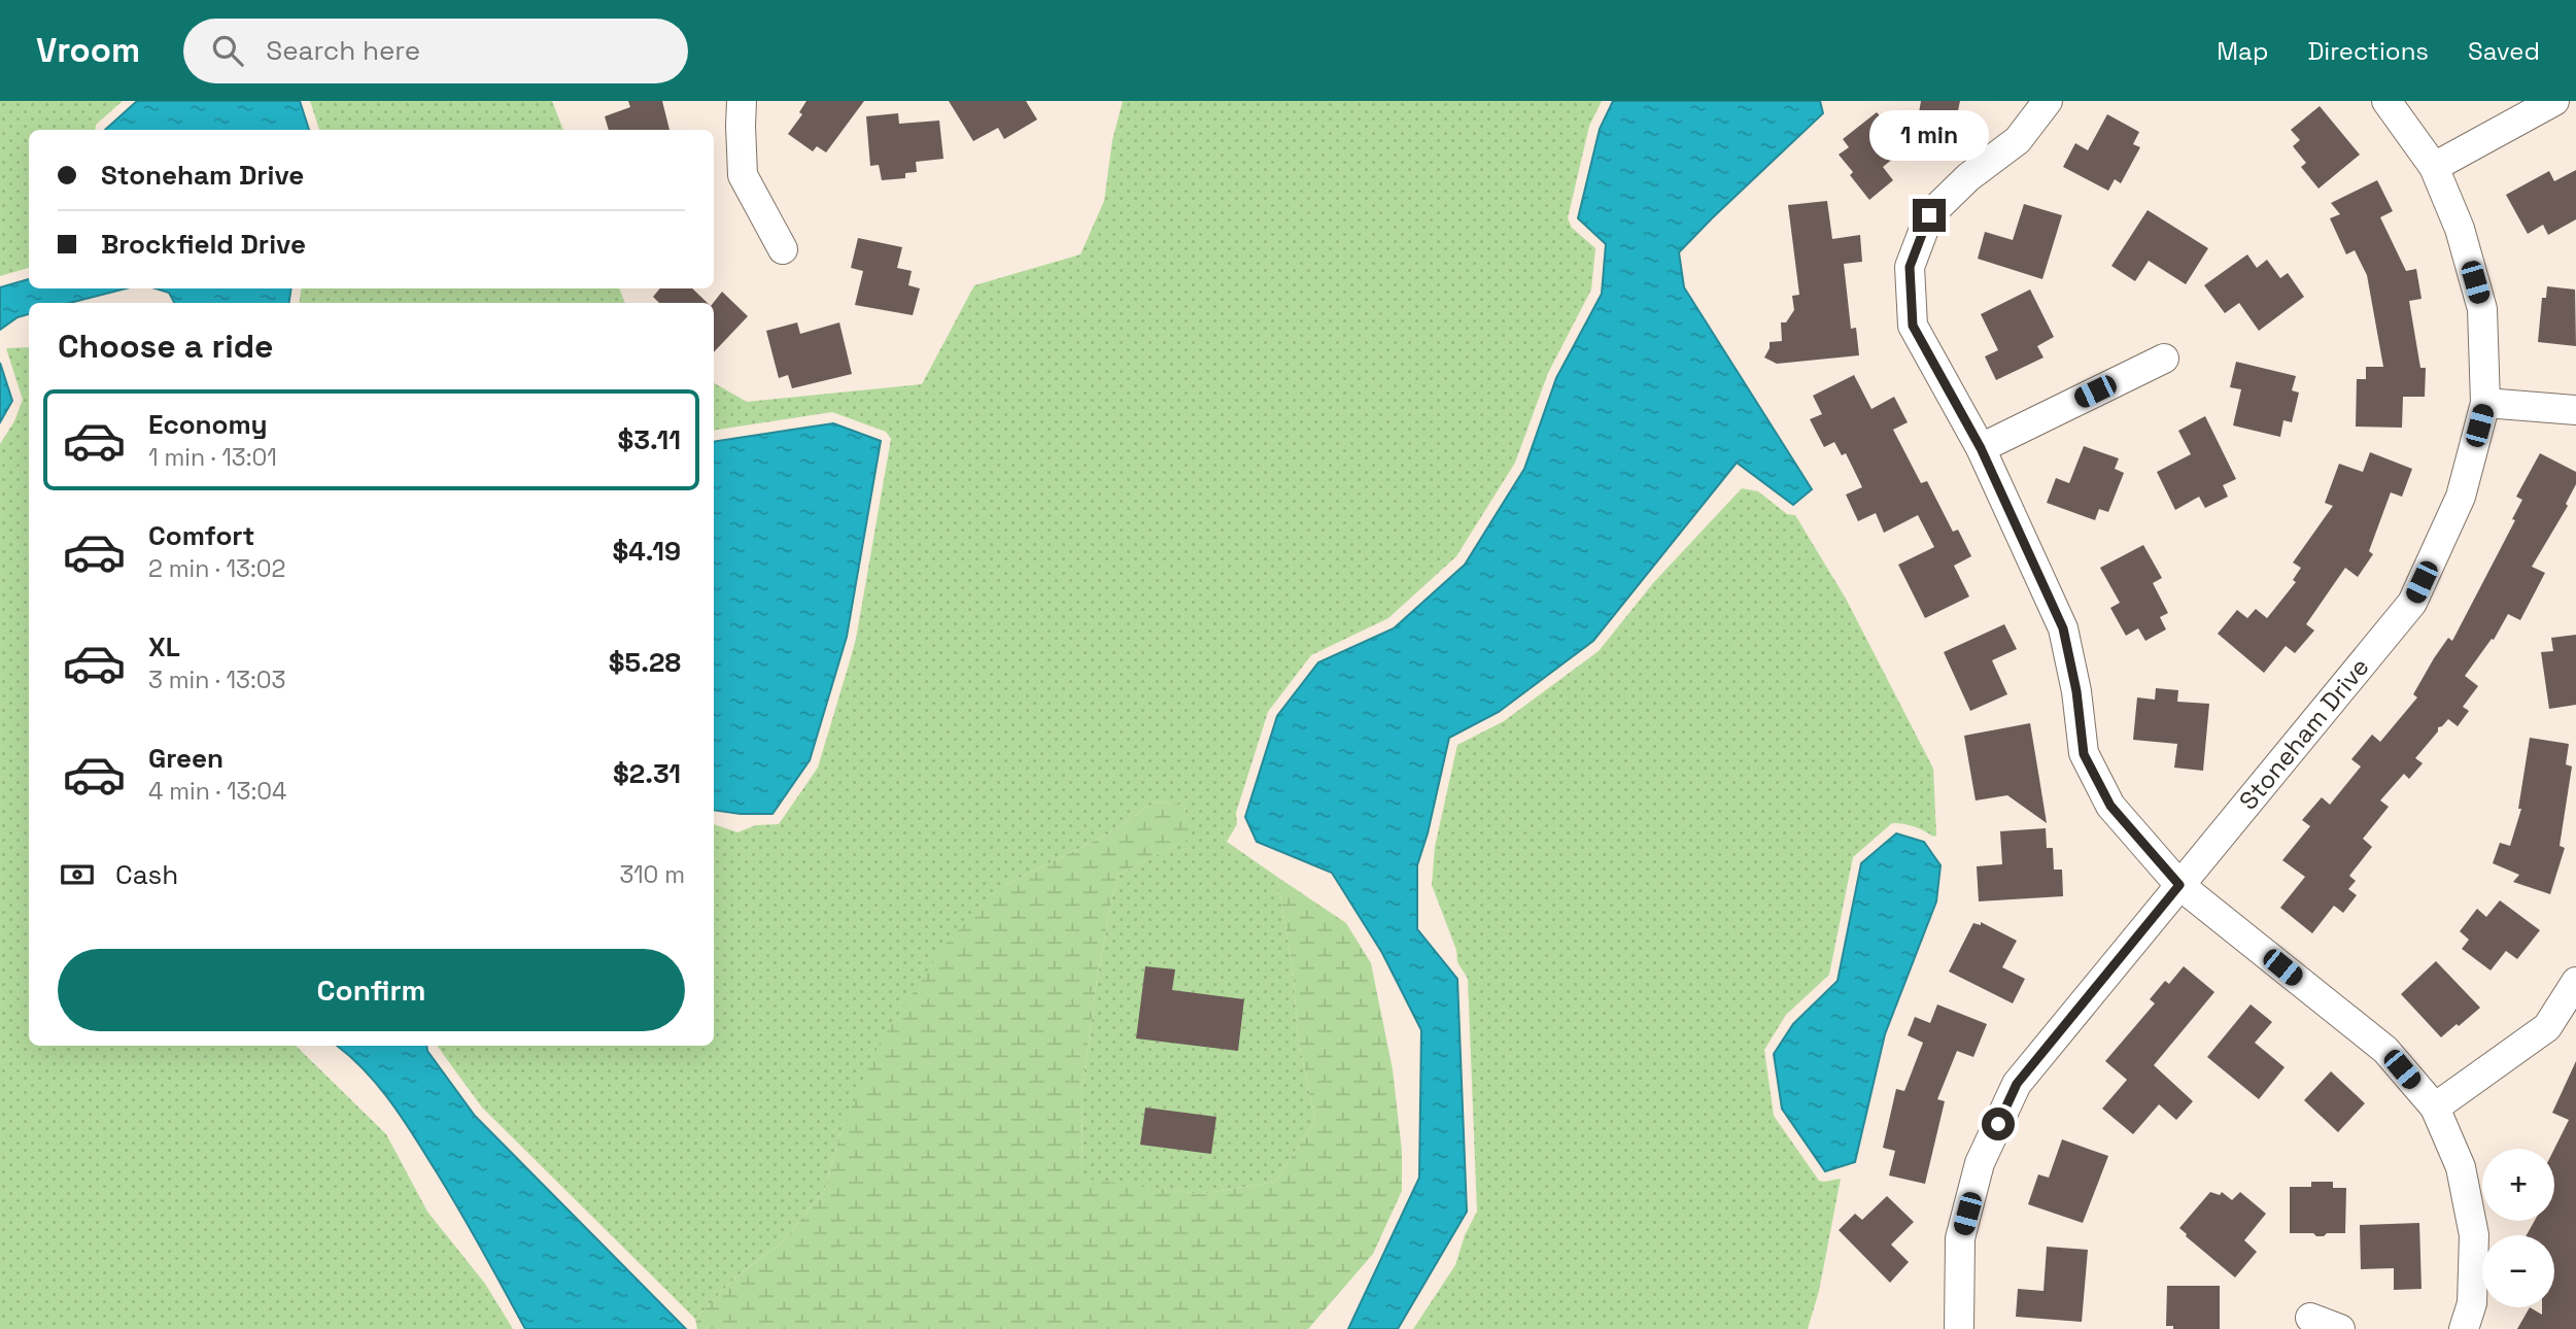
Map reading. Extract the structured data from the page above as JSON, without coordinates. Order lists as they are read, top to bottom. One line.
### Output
{"streets":{"street":["Stoneham Drive"]},"page":{"header":"Vroom","search":"Search here","nav":["Map","Directions","Saved"],"bubble":"1 min","banner":["Stoneham Drive","Brockfield Drive"],"heading":"Choose a ride","list":[{"name":"Economy","note":"1 min · 13:01","value":"$3.11"},{"name":"Comfort","note":"2 min · 13:02","value":"$4.19"},{"name":"XL","note":"3 min · 13:03","value":"$5.28"},{"name":"Green","note":"4 min · 13:04","value":"$2.31"}],"pay":["Cash","310 m"],"buttons":"Confirm","map_buttons":["+","−"]}}
